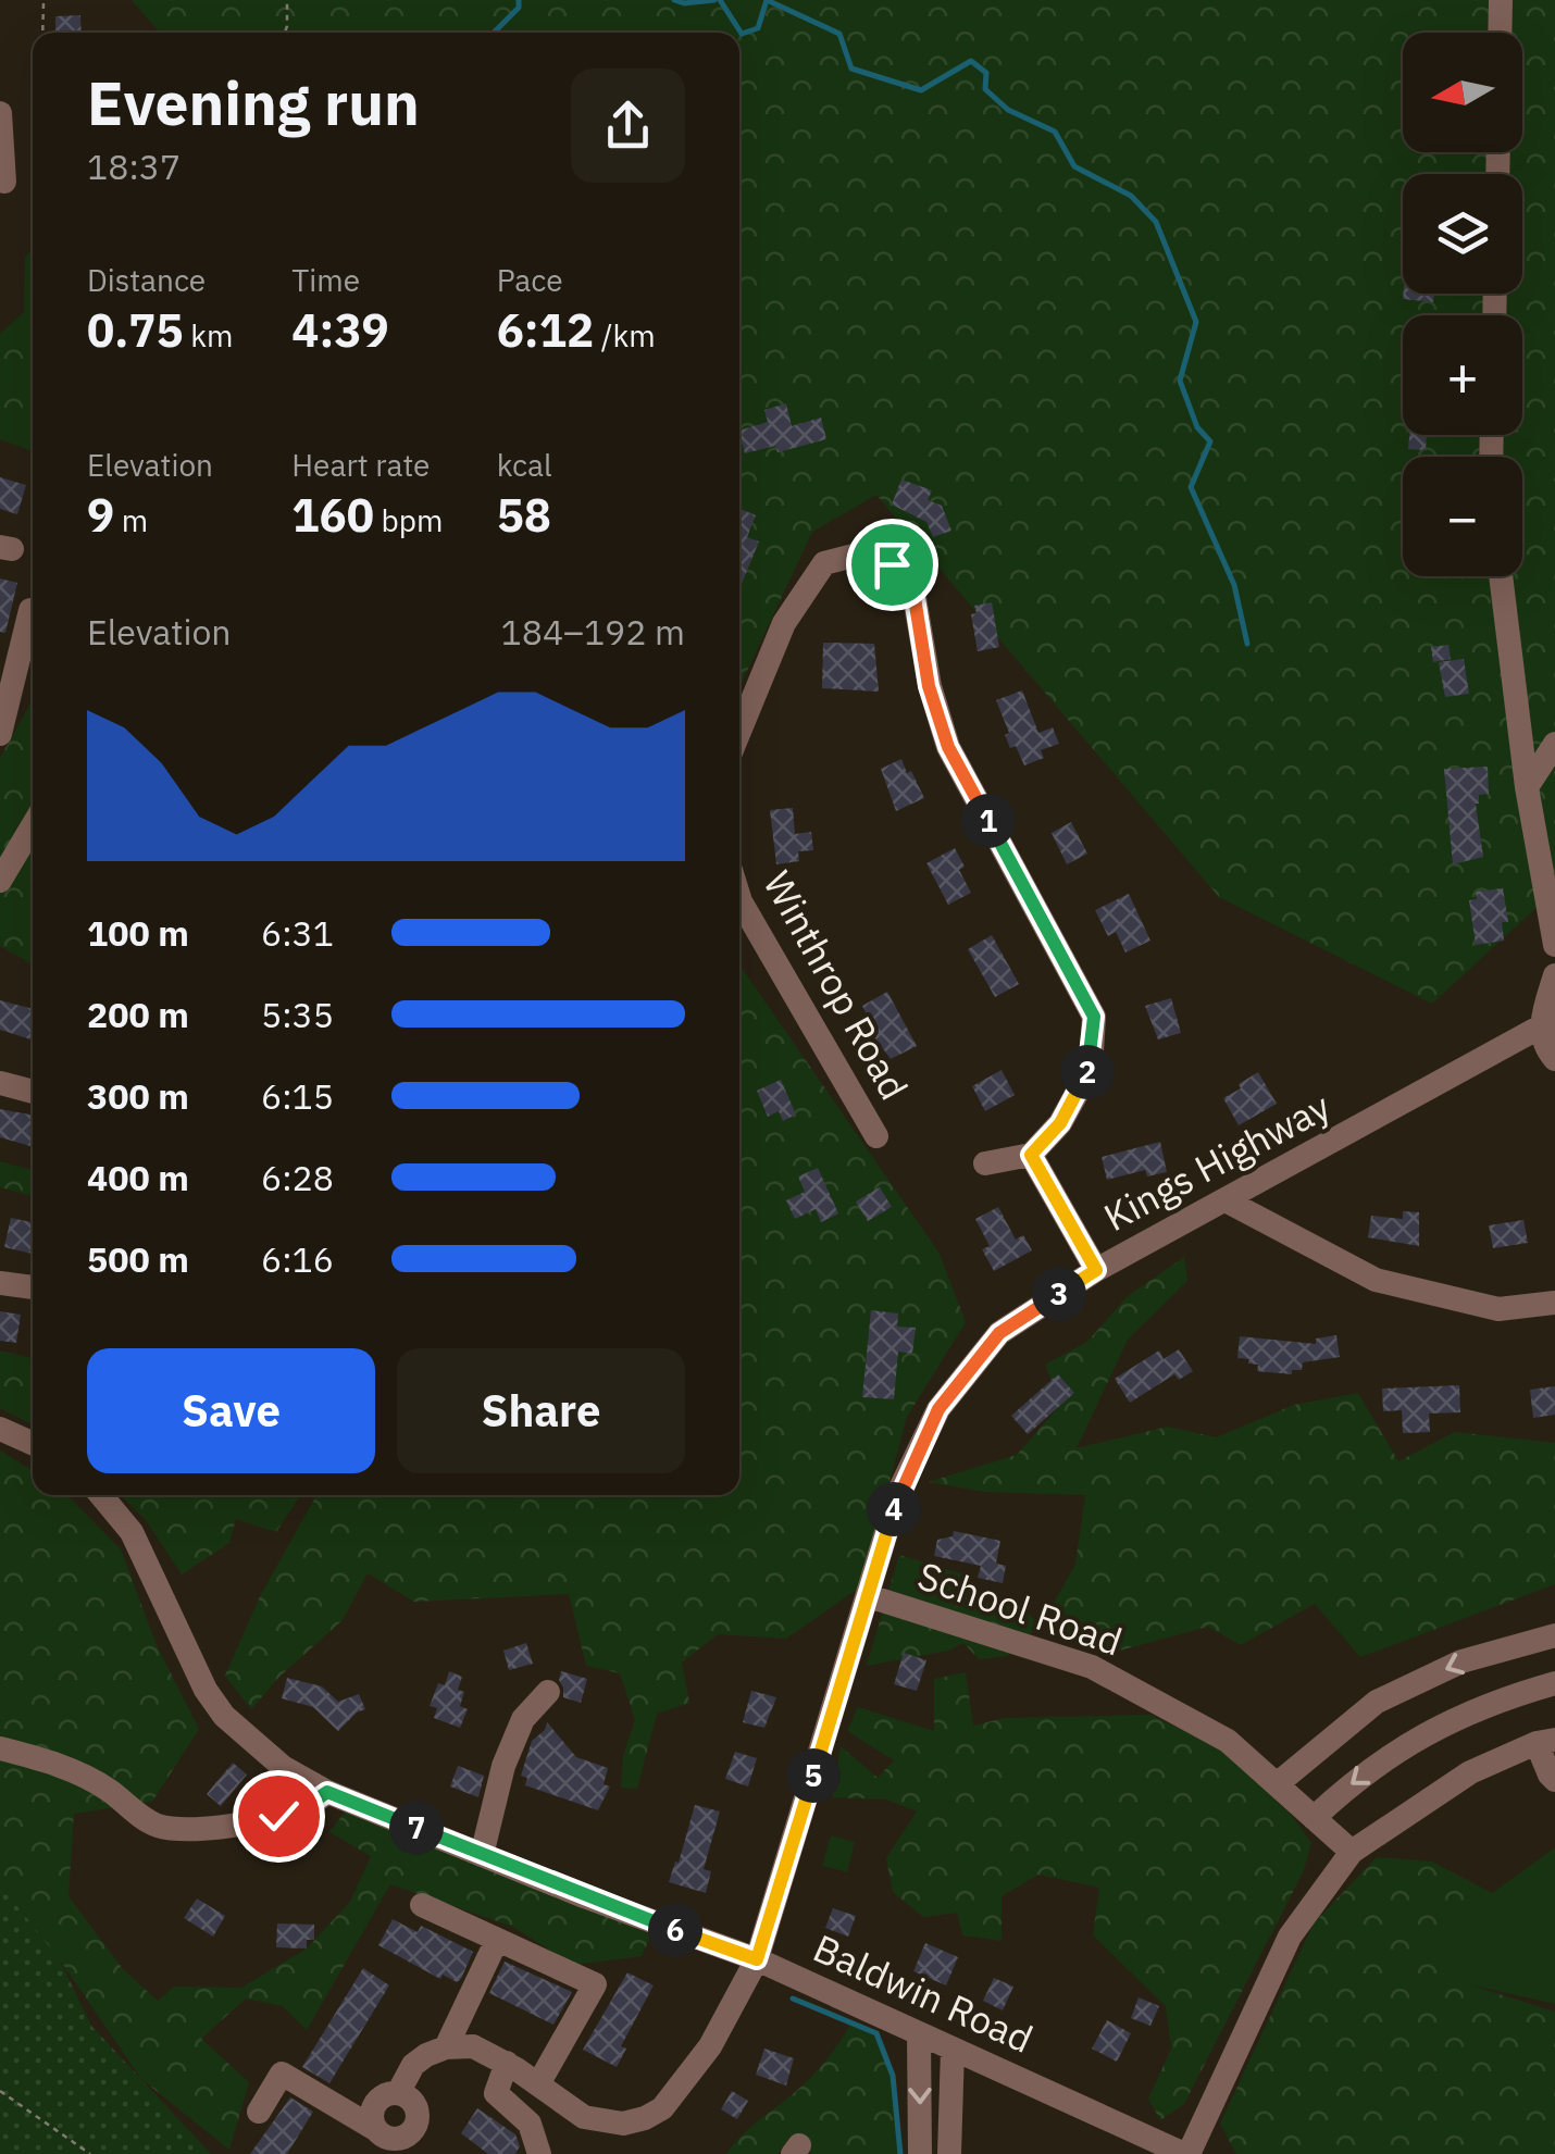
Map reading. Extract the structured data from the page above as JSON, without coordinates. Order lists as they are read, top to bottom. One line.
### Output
{"streets":{"street":["Winthrop Road","Kings Highway","School Road","Baldwin Road"]},"crossings":[["Kings Highway","School Road"],["Kings Highway","Baldwin Road"]],"north":"left","page":{"map_buttons":["+","−"],"heading":["Evening run","18:37"],"stats":[["Distance","0.75 km"],["Time","4:39"],["Pace","6:12 /km"],["Elevation","9 m"],["Heart rate","160 bpm"],["kcal","58"]],"chart":["Elevation","184–192 m"],"pins":["1","2","3","4","5","7","6"],"list":[{"name":"100 m","note":"6:31"},{"name":"200 m","note":"5:35"},{"name":"300 m","note":"6:15"},{"name":"400 m","note":"6:28"},{"name":"500 m","note":"6:16"}],"buttons":["Save","Share"]}}
